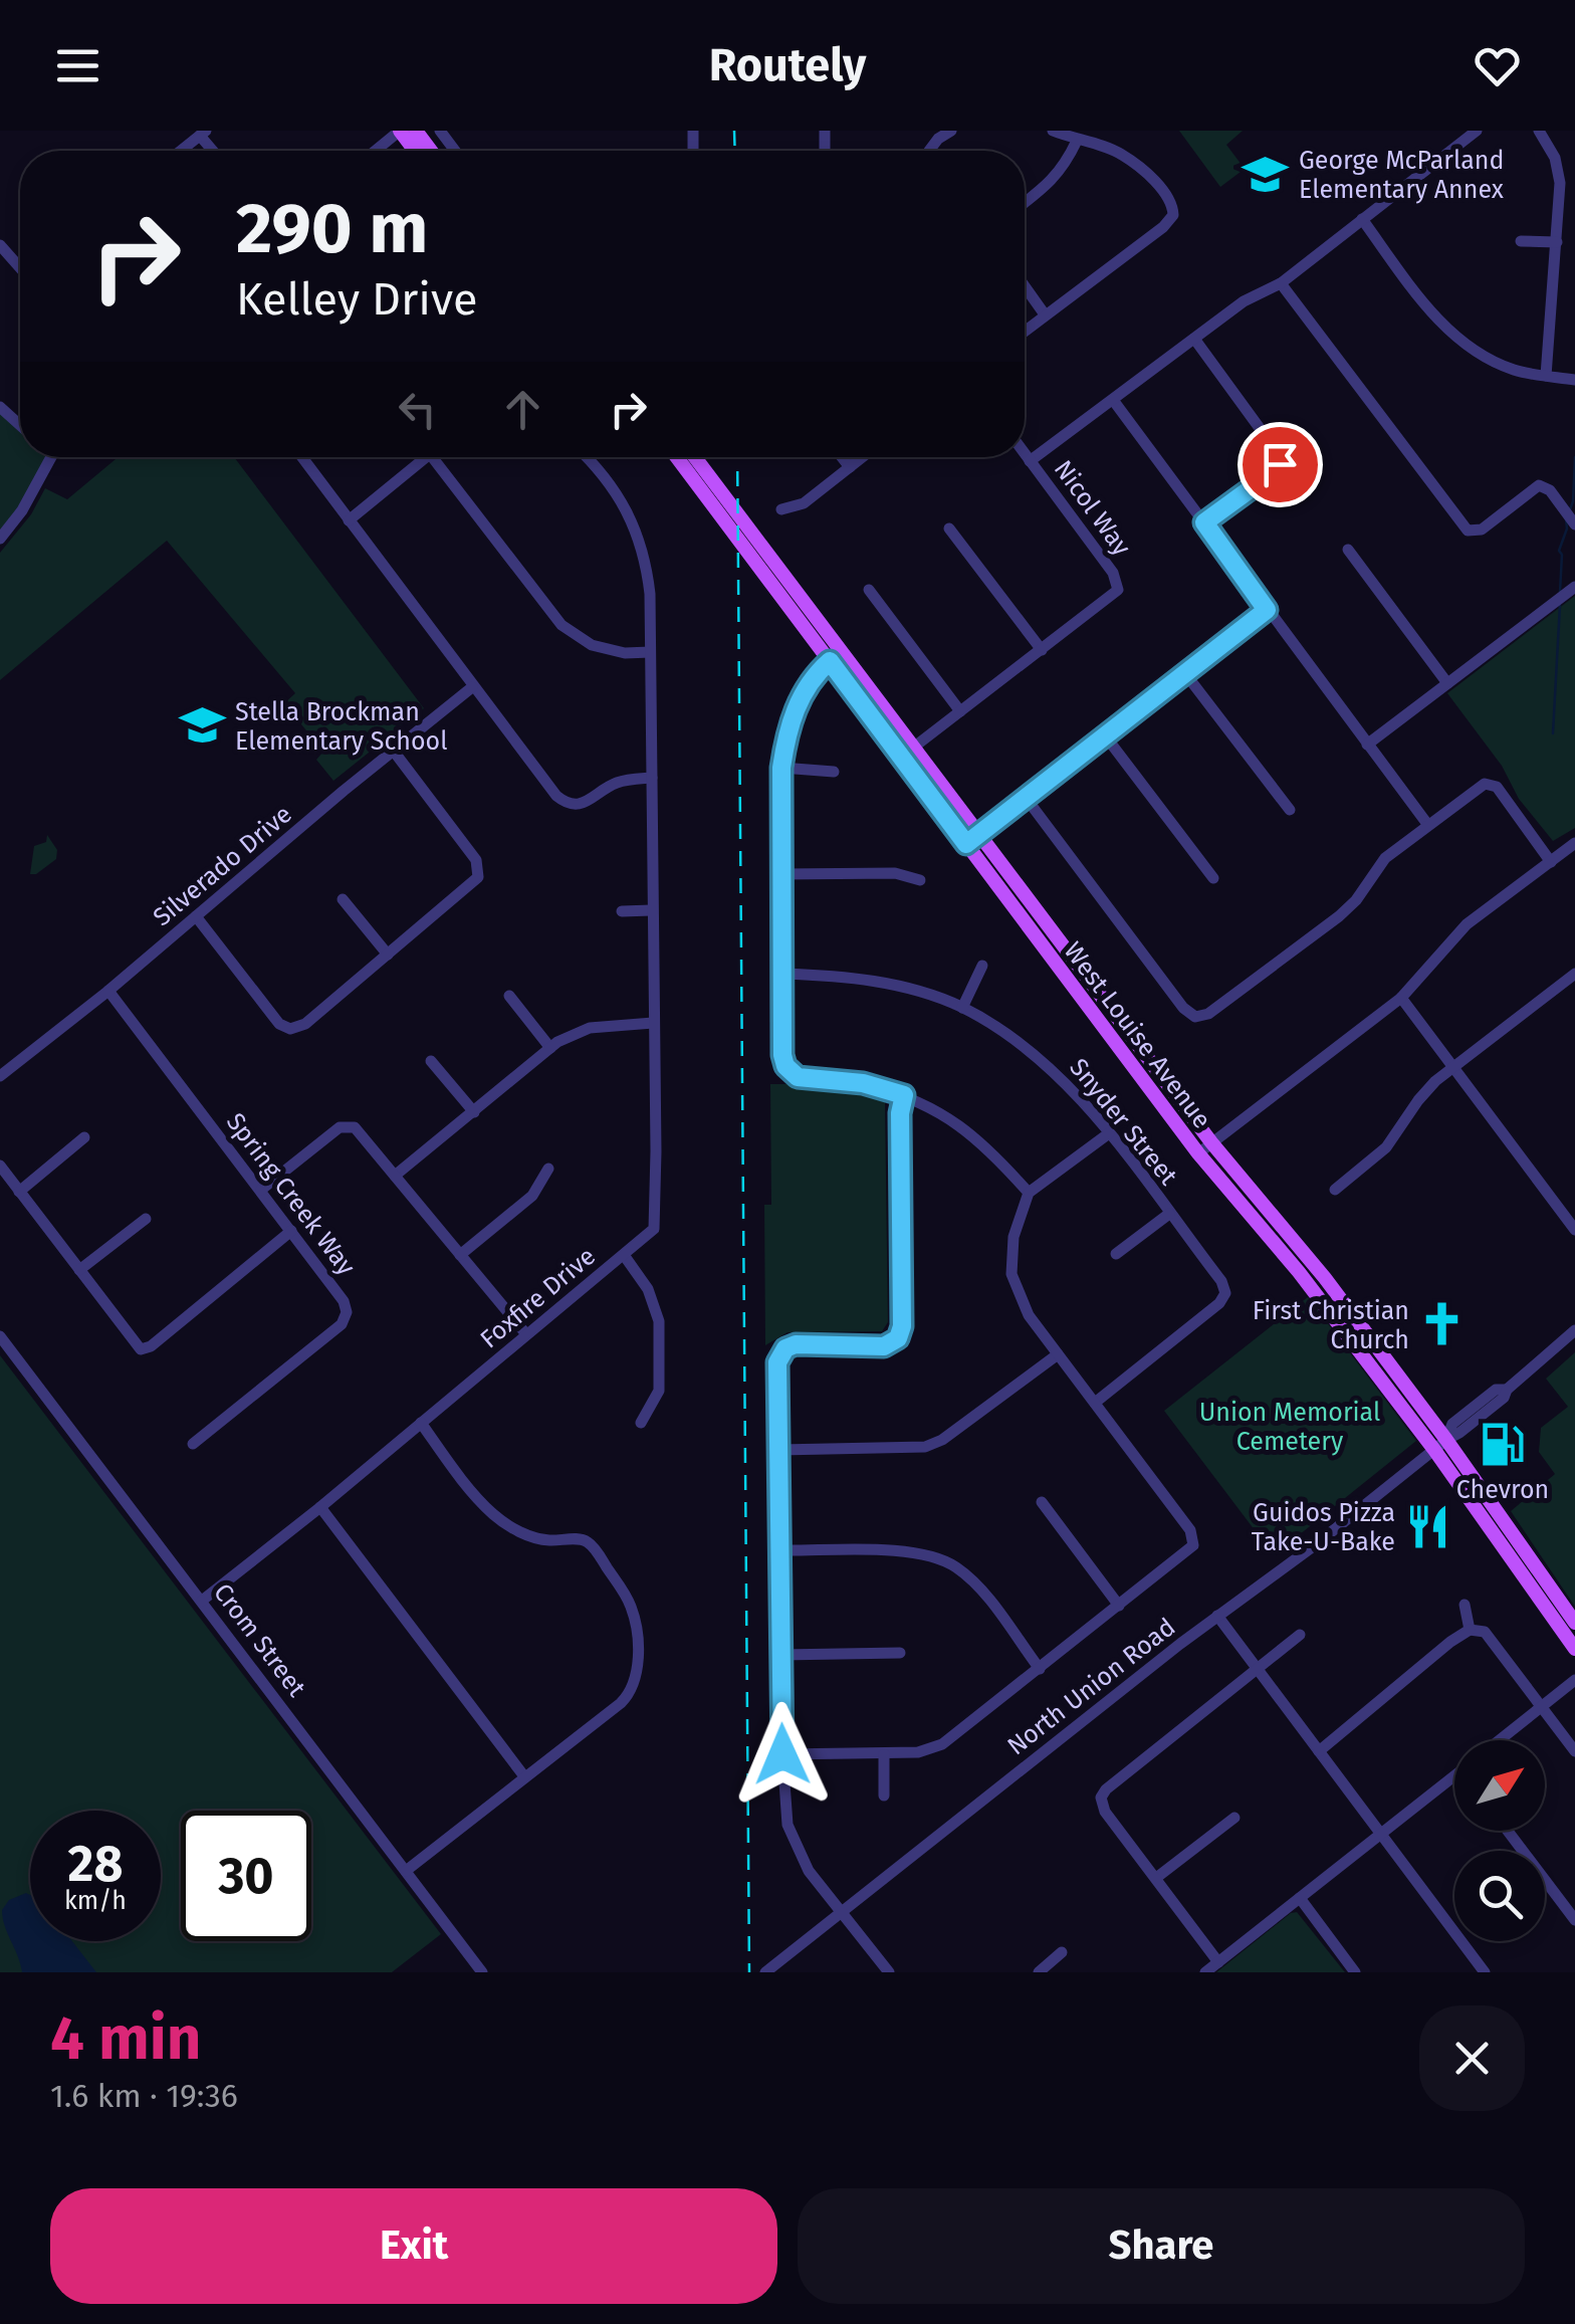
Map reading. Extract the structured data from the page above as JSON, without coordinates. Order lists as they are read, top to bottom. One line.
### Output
{"streets":{"main road":["West Louise Avenue"],"street":["Nicol Way","Silverado Drive","Snyder Street","Spring Creek Way","Foxfire Drive","Crom Street","North Union Road"]},"crossings":[["Silverado Drive","Spring Creek Way"],["West Louise Avenue","North Union Road"],["Foxfire Drive","Crom Street"]],"parks":["Union Memorial Cemetery"],"places":{"school or university":["George McParland Elementary Annex","Stella Brockman Elementary School"],"church":["First Christian Church"],"fuel station":["Chevron"],"restaurant":["Guidos Pizza Take-U-Bake"]},"north":"top right","page":{"header":"Routely","turn":["290 m","Kelley Drive"],"speed":"28 km/h","limit":"30","heading":["4 min","1.6 km · 19:36"],"buttons":["Exit","Share"]}}
